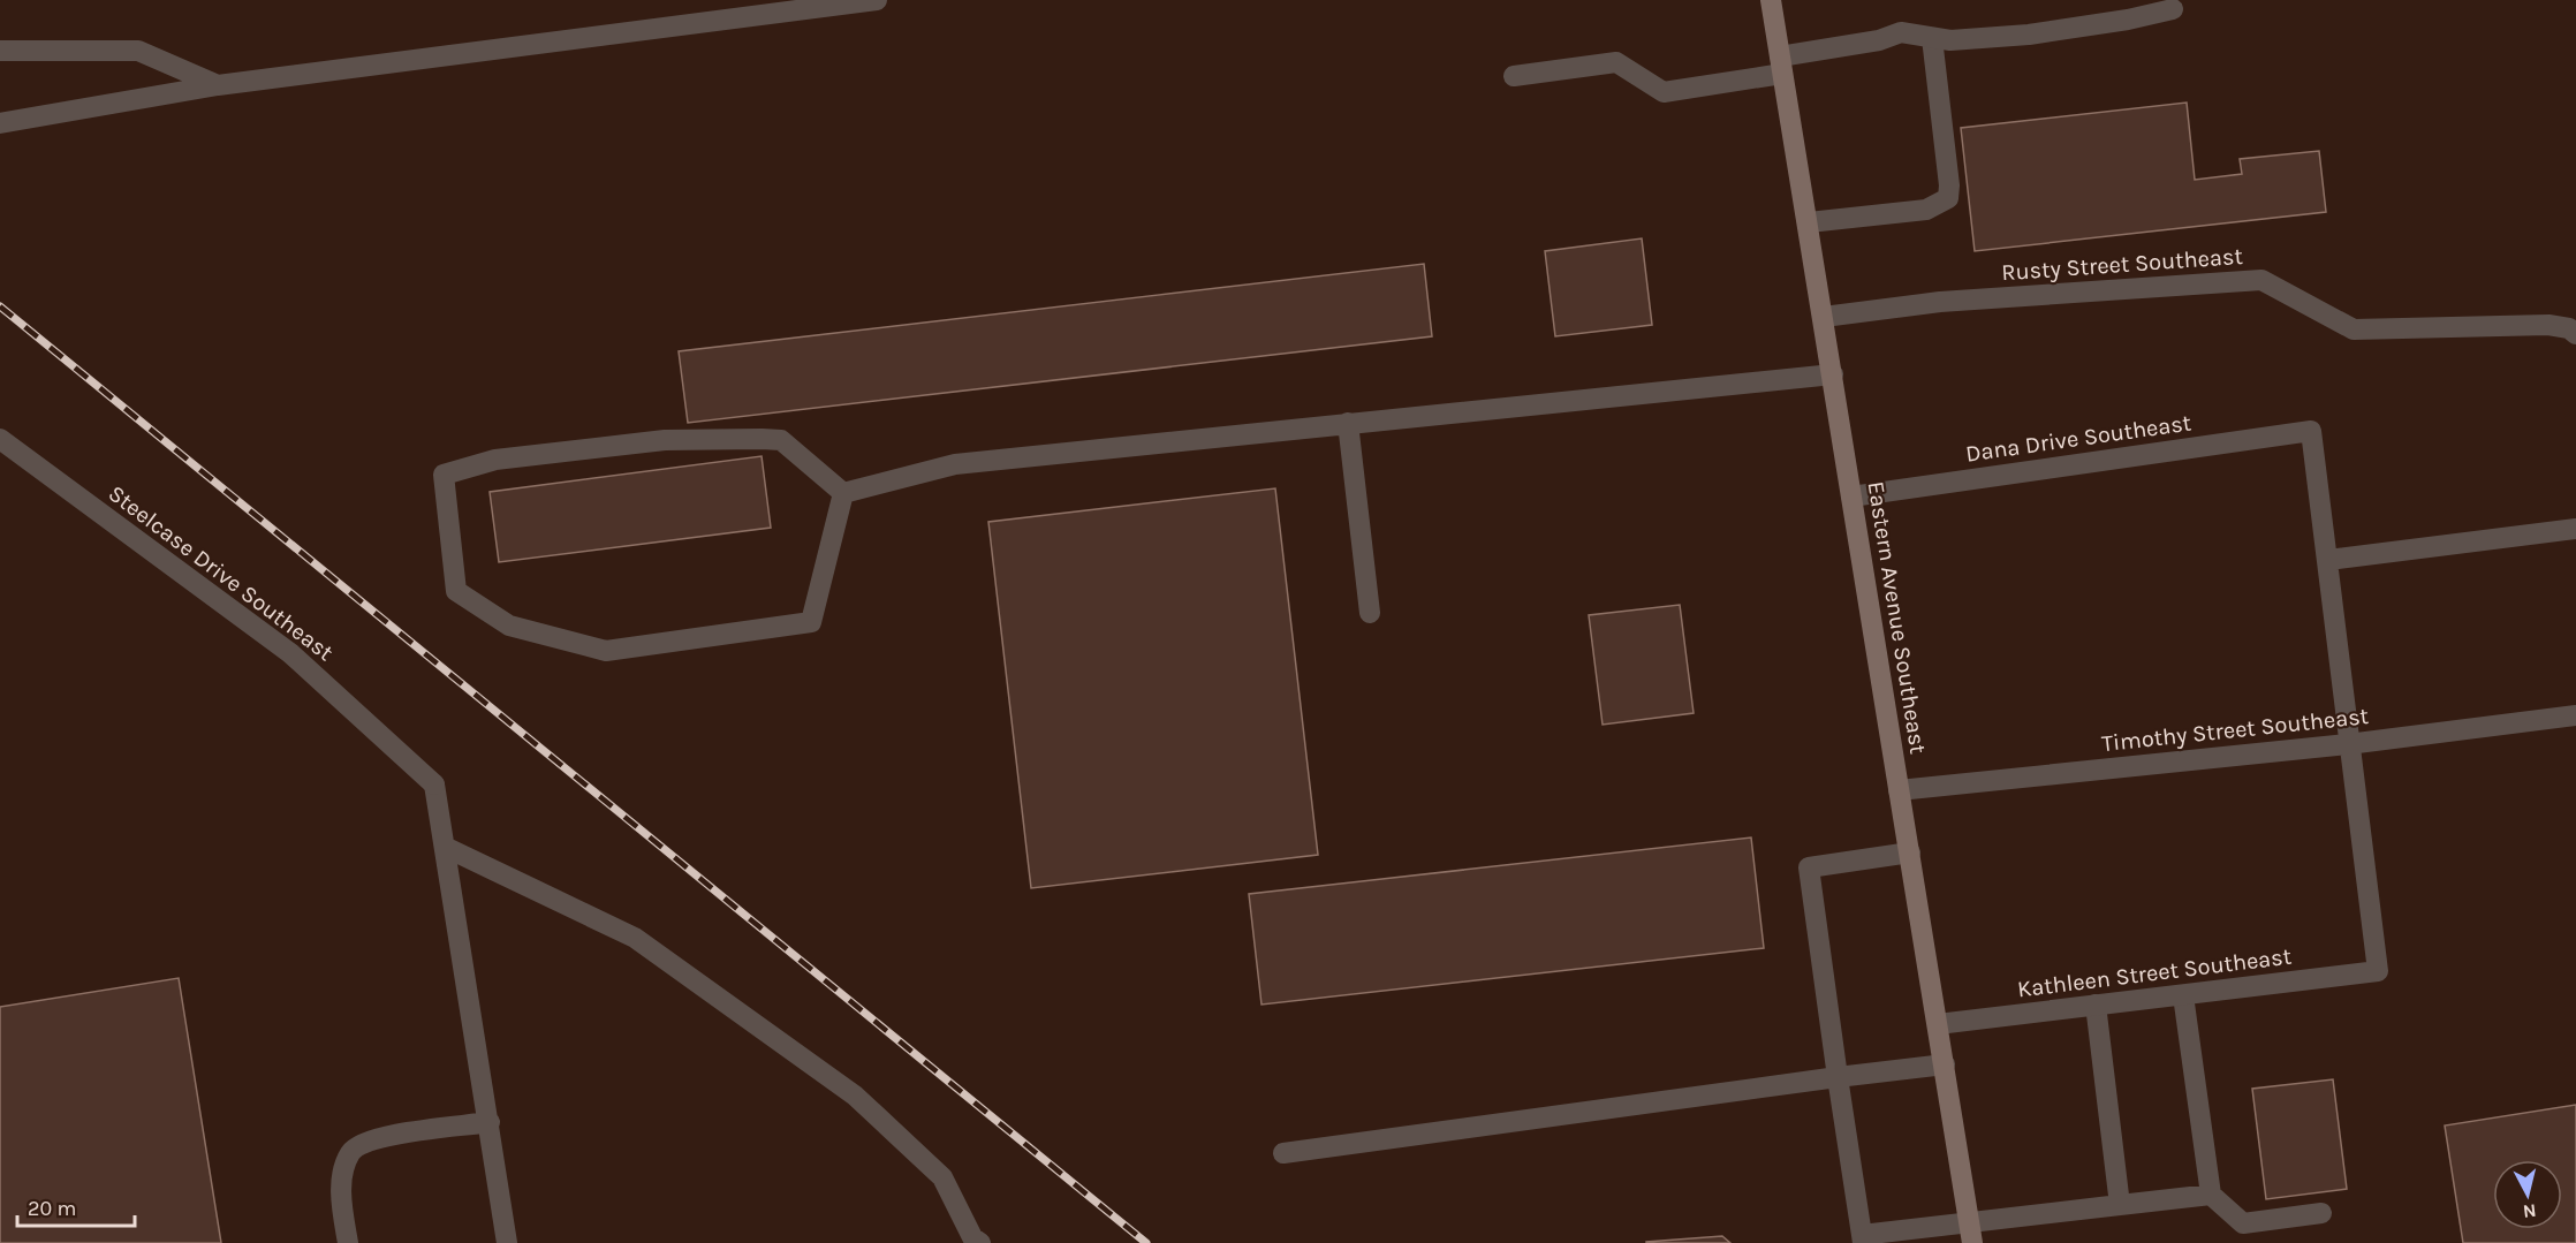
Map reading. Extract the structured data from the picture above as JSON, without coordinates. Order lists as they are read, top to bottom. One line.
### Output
{"streets":{"main road":["Eastern Avenue Southeast"],"street":["Rusty Street Southeast","Dana Drive Southeast","Steelcase Drive Southeast","Timothy Street Southeast","Kathleen Street Southeast"]},"crossings":[["Rusty Street Southeast","Eastern Avenue Southeast"],["Dana Drive Southeast","Eastern Avenue Southeast"],["Eastern Avenue Southeast","Timothy Street Southeast"],["Eastern Avenue Southeast","Kathleen Street Southeast"],["Timothy Street Southeast","Kathleen Street Southeast"]],"scale_bar":"20 m","north":"bottom"}
